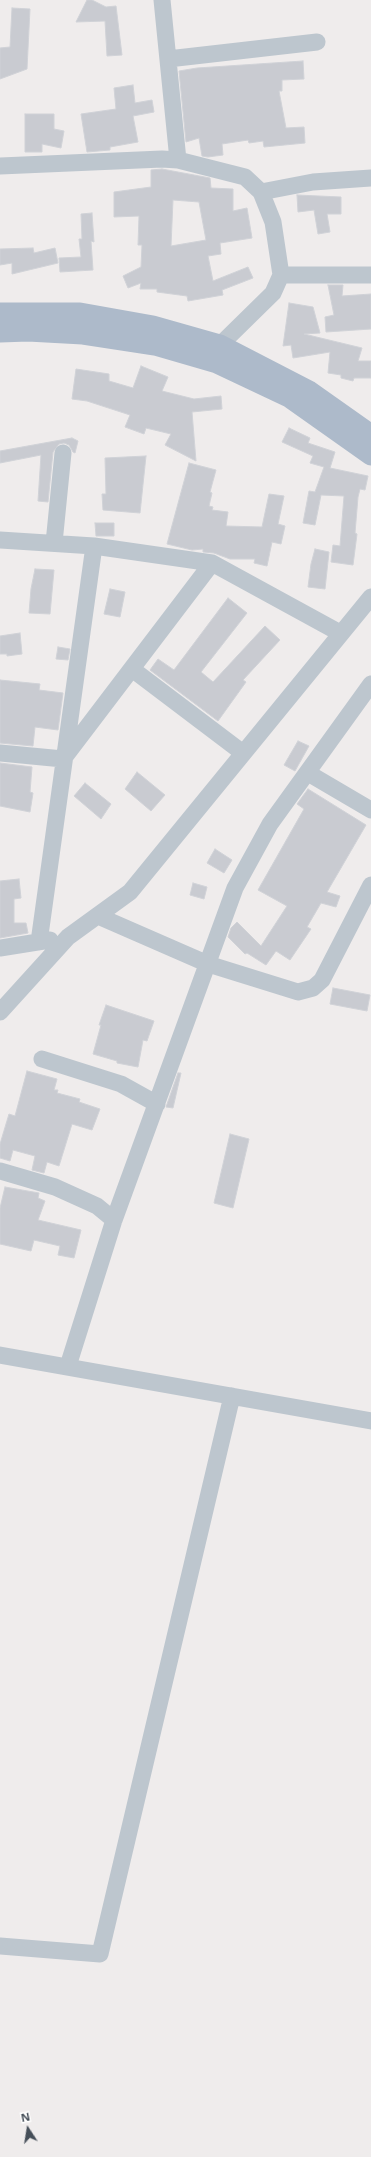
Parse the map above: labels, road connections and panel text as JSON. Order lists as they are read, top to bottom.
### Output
{
  "north": "top"
}
